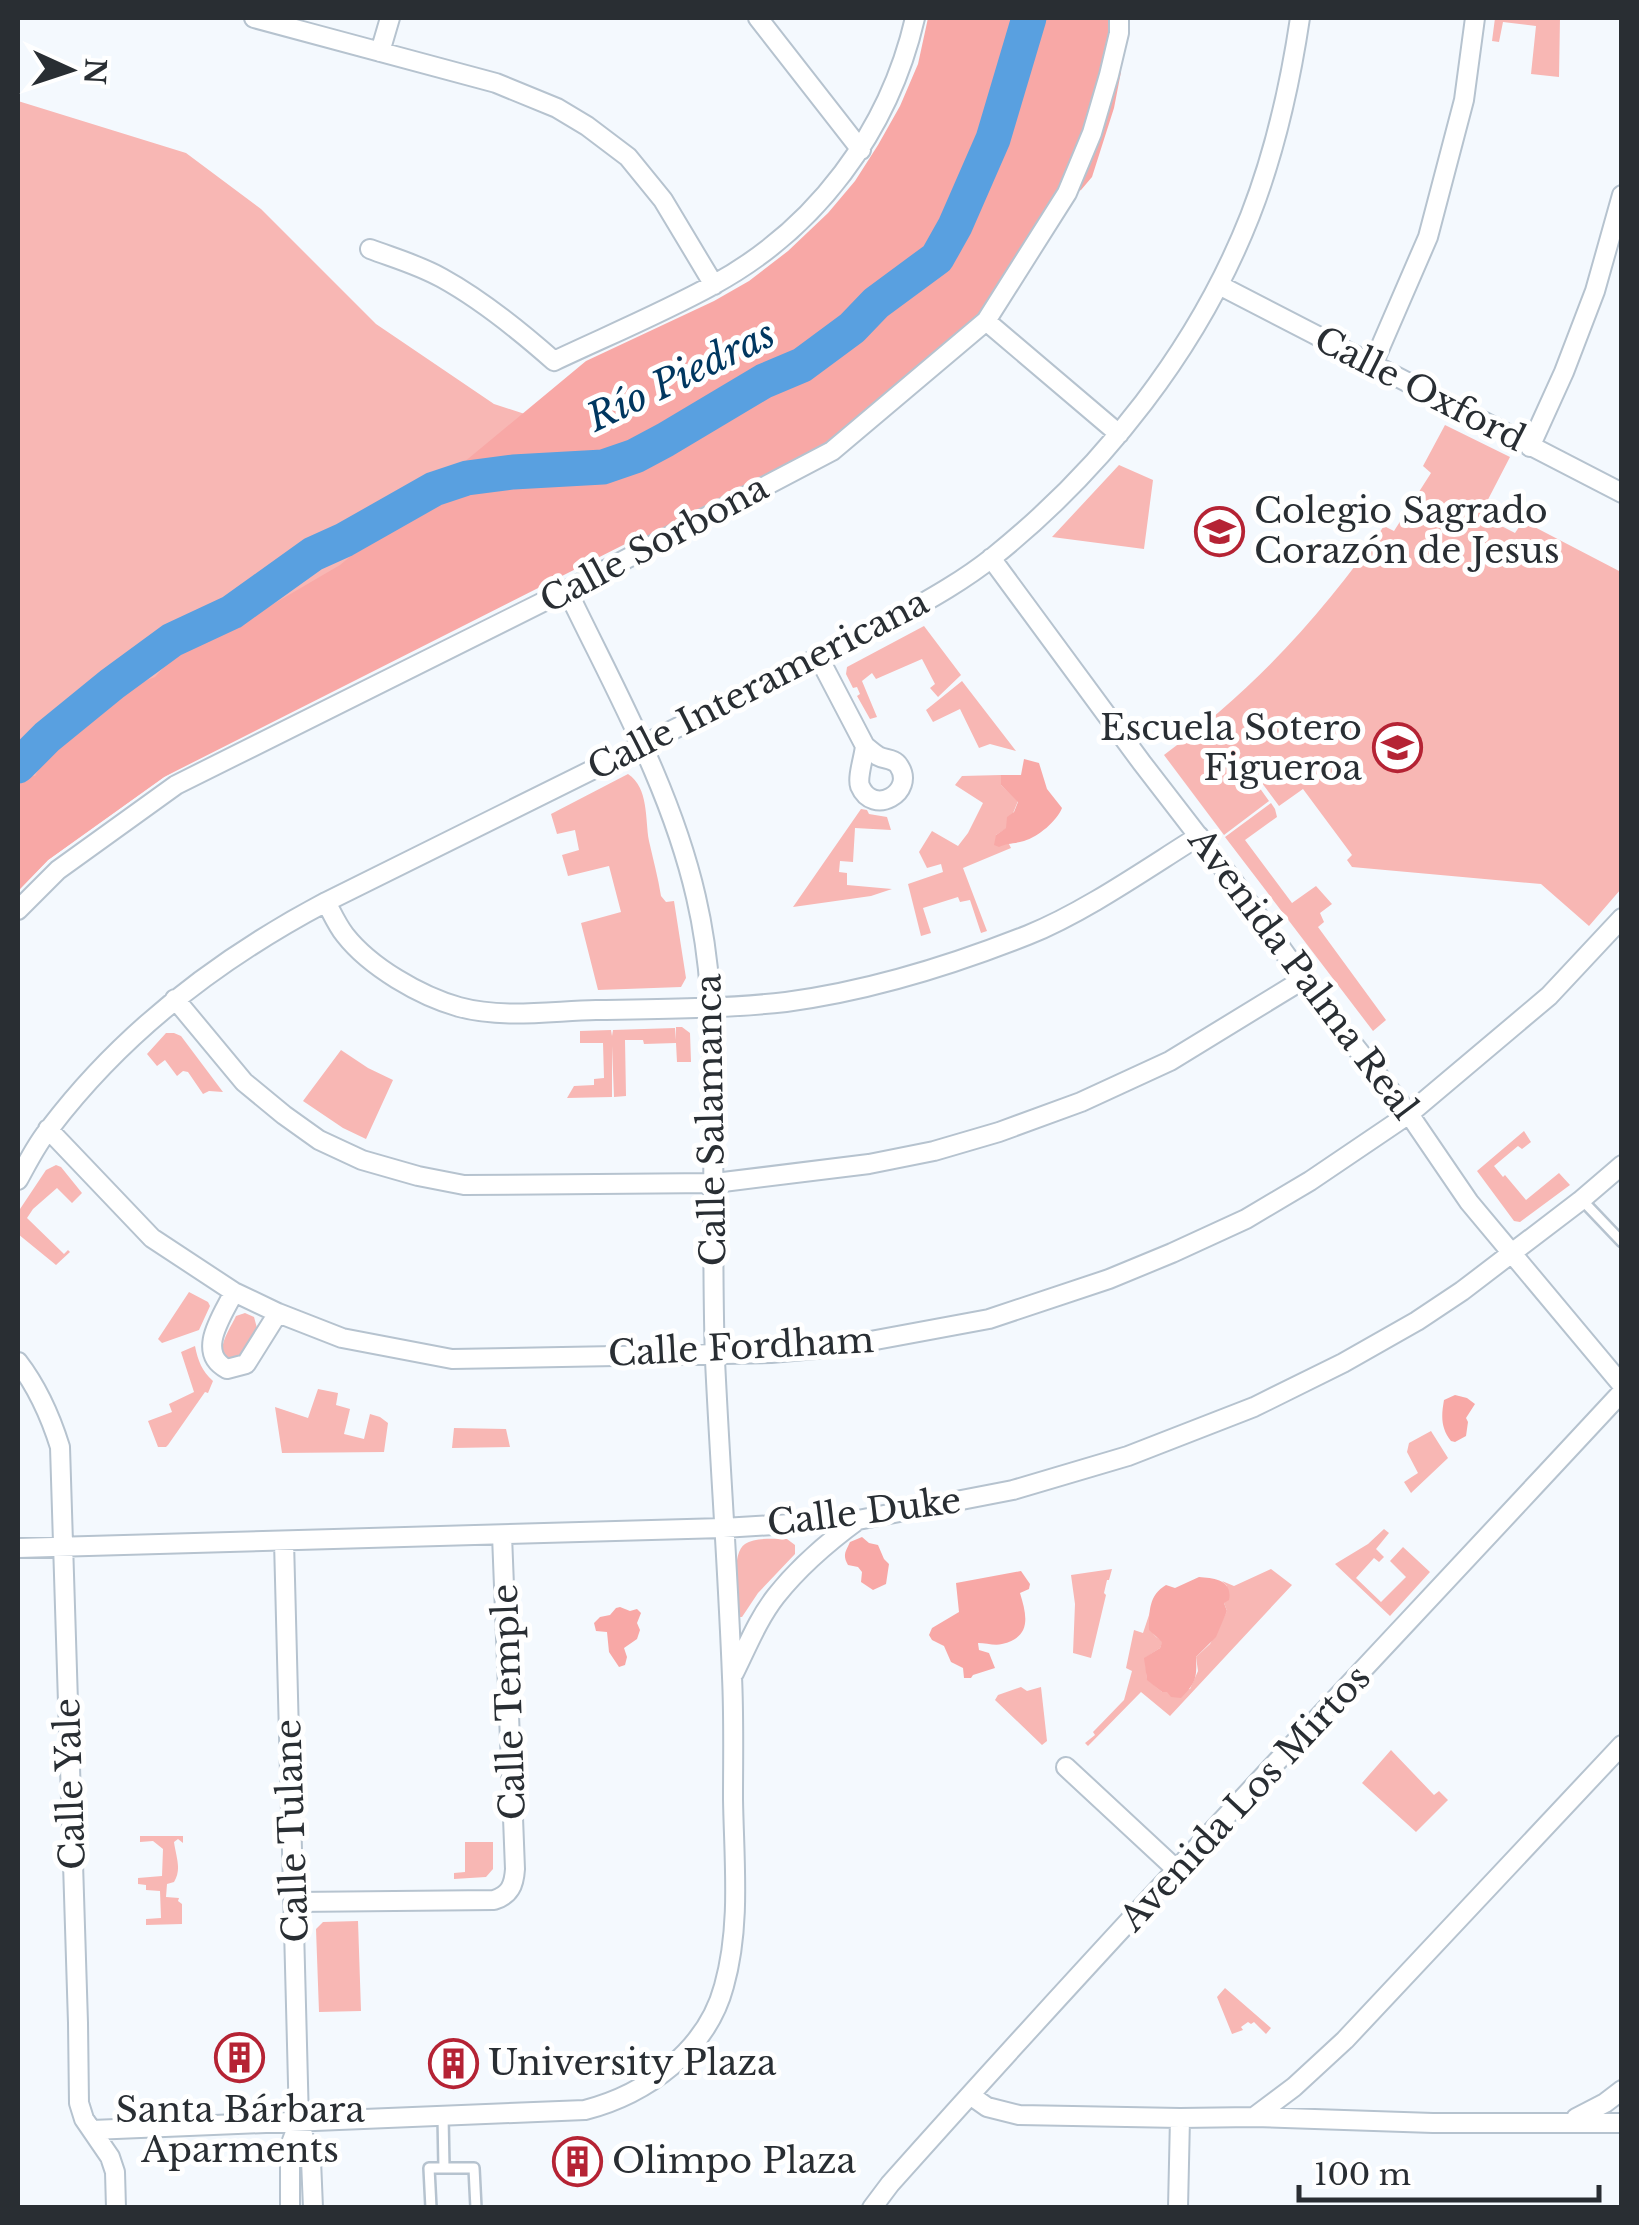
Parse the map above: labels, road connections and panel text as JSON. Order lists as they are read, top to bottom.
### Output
{
  "streets": {
    "street": [
      "Calle Oxford",
      "Calle Sorbona",
      "Calle Interamericana",
      "Avenida Palma Real",
      "Calle Salamanca",
      "Calle Fordham",
      "Calle Duke",
      "Calle Temple",
      "Calle Yale",
      "Avenida Los Mirtos",
      "Calle Tulane"
    ]
  },
  "crossings": [
    ["Calle Oxford", "Calle Interamericana"],
    ["Calle Sorbona", "Calle Salamanca"],
    ["Calle Interamericana", "Avenida Palma Real"],
    ["Calle Interamericana", "Calle Salamanca"],
    ["Calle Interamericana", "Calle Fordham"],
    ["Avenida Palma Real", "Calle Fordham"],
    ["Avenida Palma Real", "Calle Duke"],
    ["Avenida Palma Real", "Avenida Los Mirtos"],
    ["Calle Salamanca", "Calle Fordham"],
    ["Calle Salamanca", "Calle Duke"],
    ["Calle Salamanca", "Calle Yale"],
    ["Calle Salamanca", "Calle Tulane"],
    ["Calle Duke", "Calle Temple"],
    ["Calle Duke", "Calle Yale"],
    ["Calle Duke", "Calle Tulane"],
    ["Calle Temple", "Calle Tulane"]
  ],
  "water": ["Río Piedras"],
  "places": {
    "school or university": ["Colegio Sagrado Corazón de Jesus", "Escuela Sotero Figueroa"],
    "building": ["Santa Bárbara Aparments", "University Plaza", "Olimpo Plaza"]
  },
  "scale_bar": "100 m",
  "north": "right"
}
